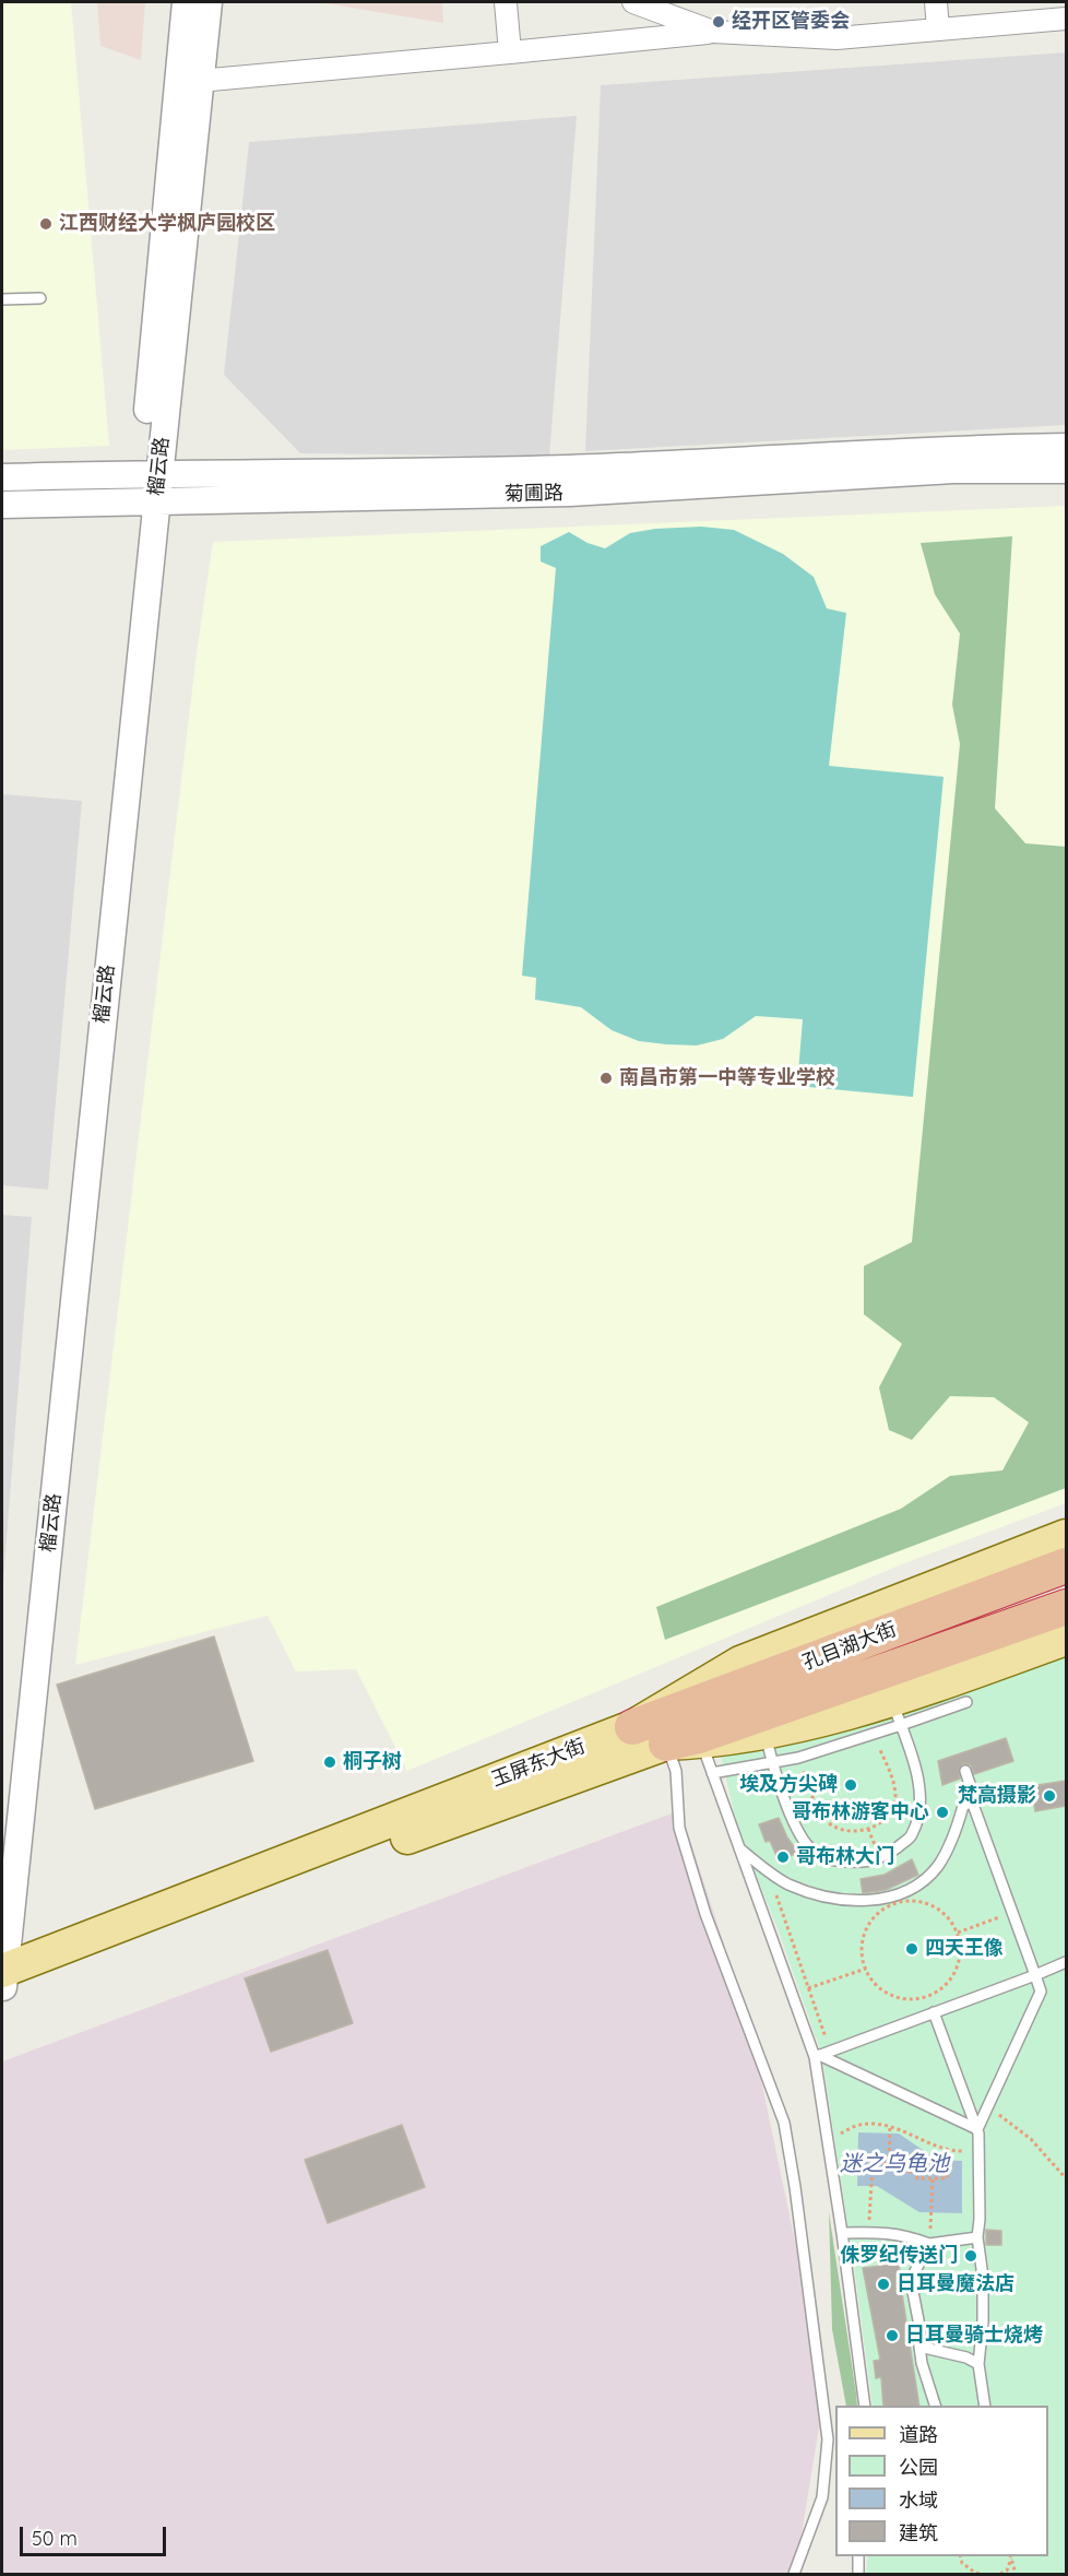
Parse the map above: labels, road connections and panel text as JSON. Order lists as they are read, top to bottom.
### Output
{
  "streets": {
    "highway": ["孔目湖大街"],
    "main road": ["玉屏东大街"],
    "street": ["榴云路", "菊圃路"]
  },
  "crossings": [
    ["榴云路", "菊圃路"],
    ["榴云路", "玉屏东大街"],
    ["孔目湖大街", "玉屏东大街"]
  ],
  "water": ["迷之乌龟池"],
  "places": [
    "经开区管委会",
    "江西财经大学枫庐园校区",
    "南昌市第一中等专业学校",
    "桐子树",
    "埃及方尖碑",
    "梵高摄影",
    "哥布林游客中心",
    "哥布林大门",
    "四天王像",
    "侏罗纪传送门",
    "日耳曼魔法店",
    "日耳曼骑士烧烤"
  ],
  "legend": [
    "道路",
    "公园",
    "水域",
    "建筑"
  ],
  "scale_bar": "50 m"
}
